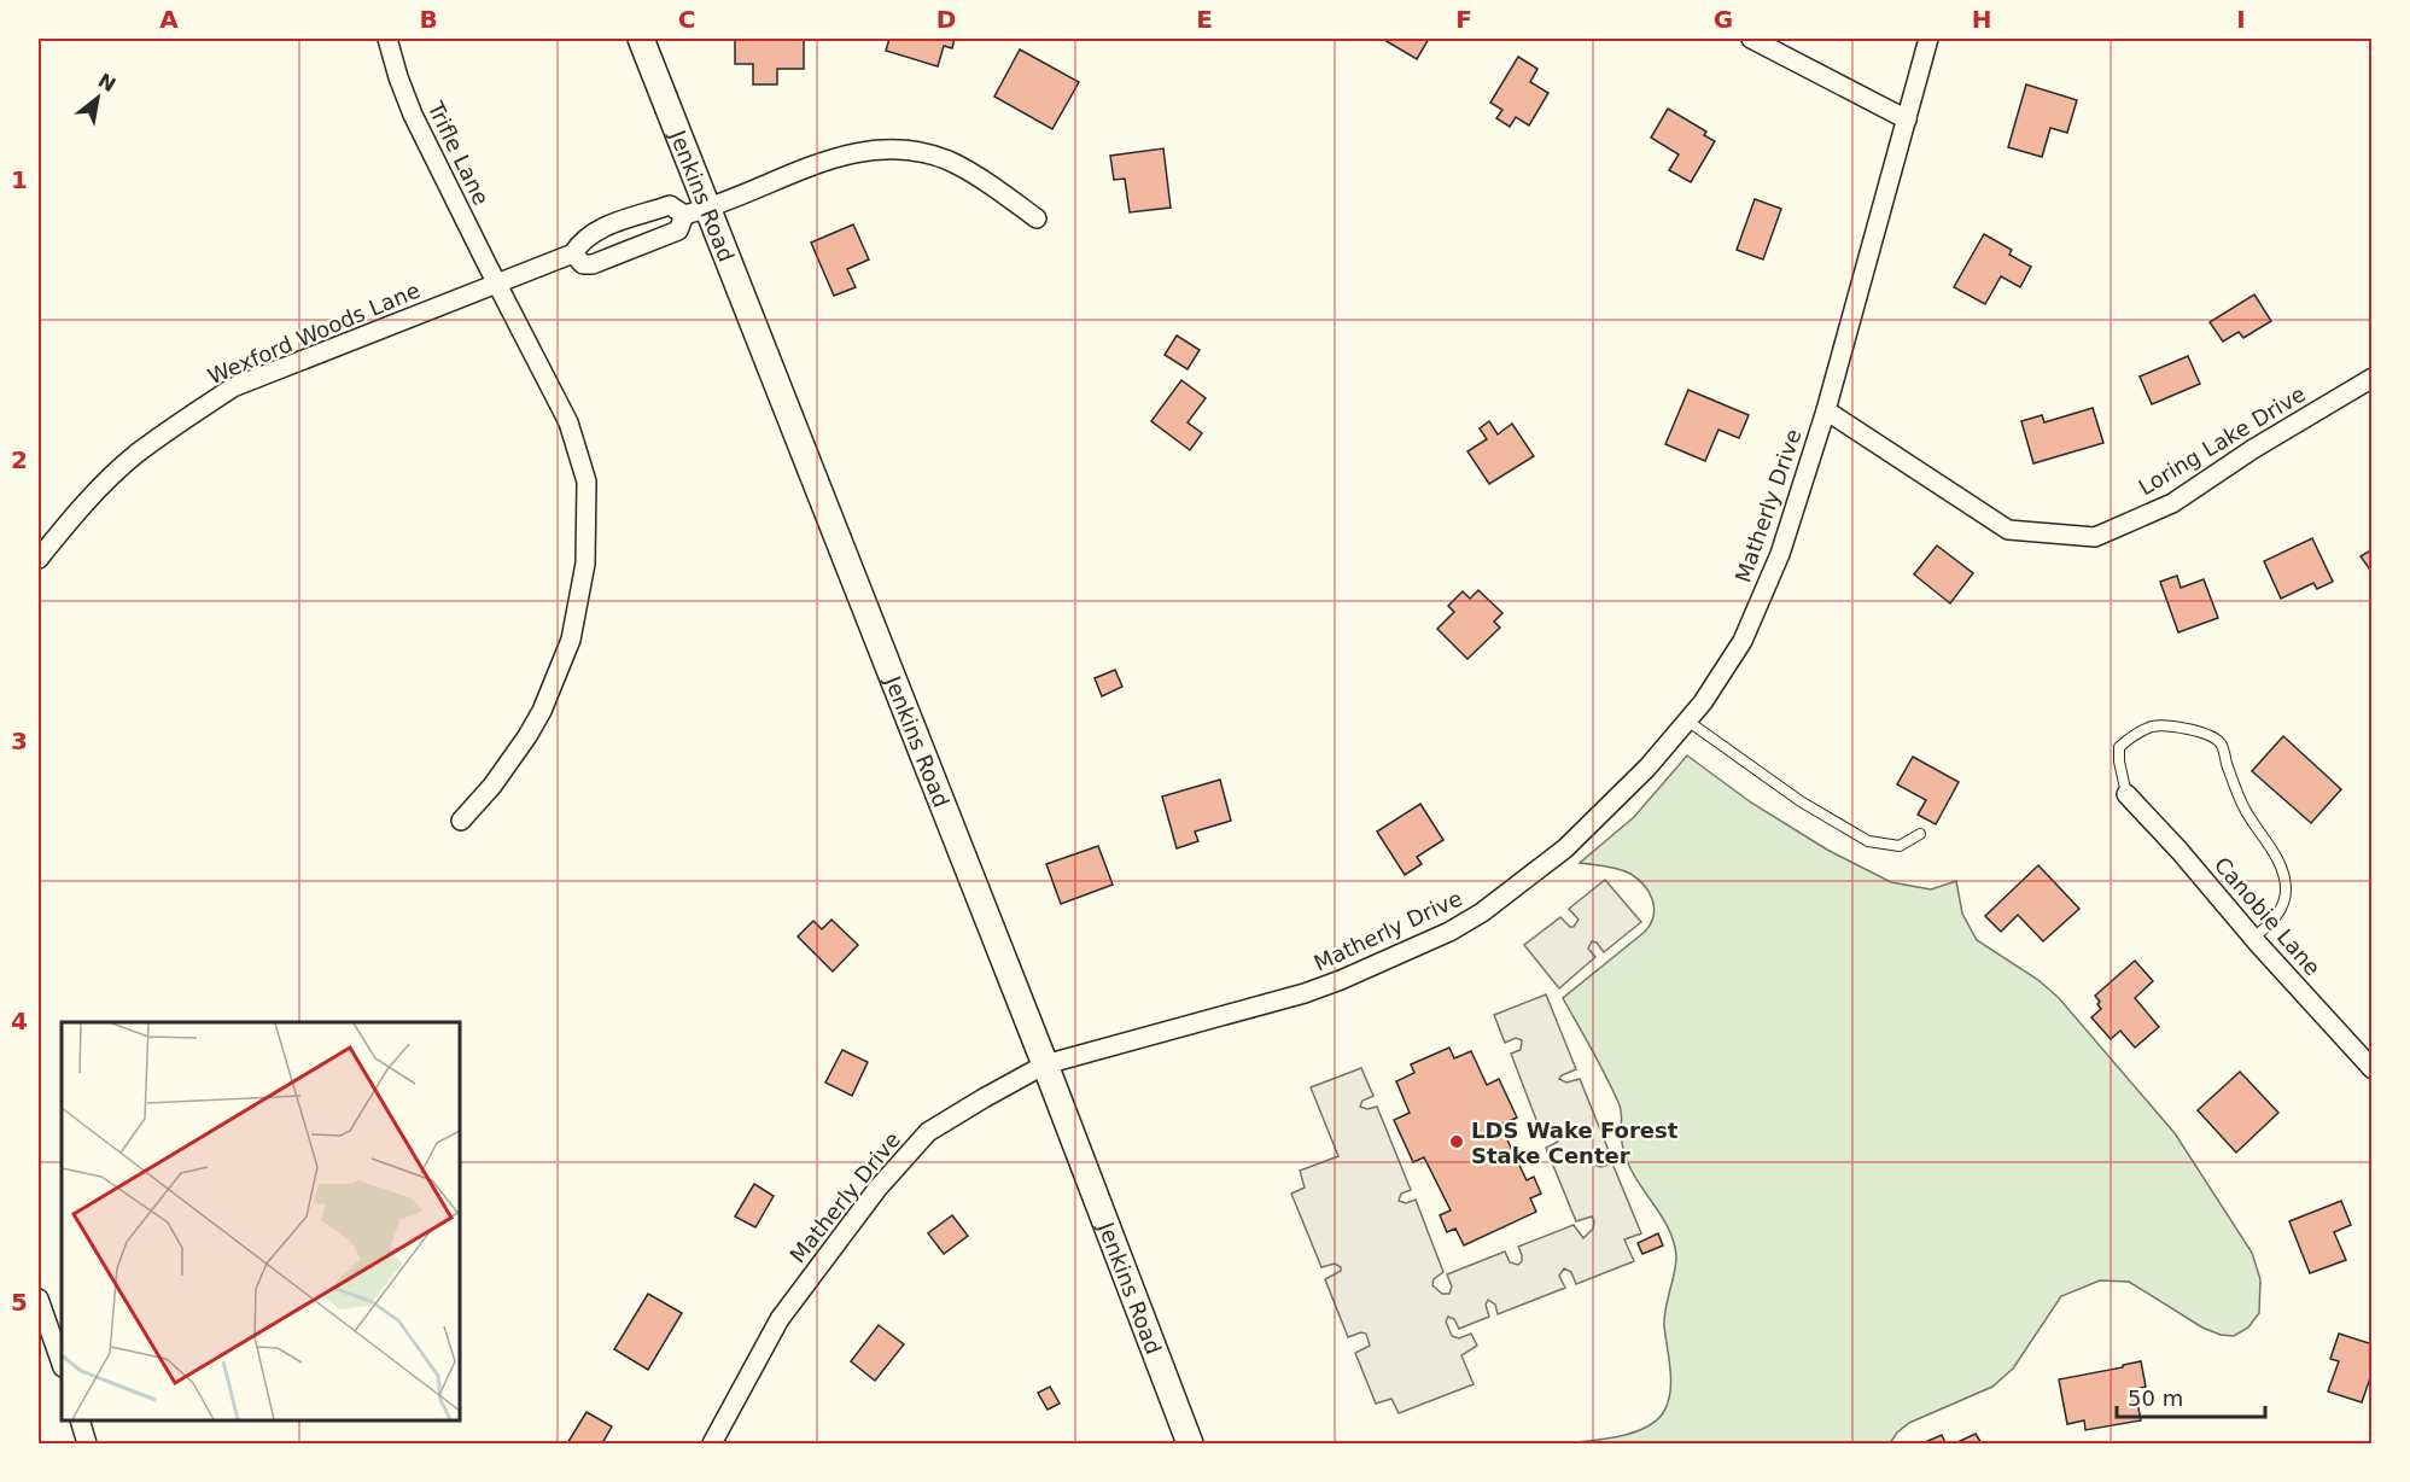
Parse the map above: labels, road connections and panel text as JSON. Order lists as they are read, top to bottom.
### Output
{
  "streets": {
    "street": [
      "Trifle Lane",
      "Jenkins Road",
      "Wexford Woods Lane",
      "Loring Lake Drive",
      "Matherly Drive",
      "Canobie Lane"
    ]
  },
  "crossings": [
    ["Trifle Lane", "Wexford Woods Lane"],
    ["Jenkins Road", "Wexford Woods Lane"],
    ["Jenkins Road", "Matherly Drive"],
    ["Loring Lake Drive", "Matherly Drive"]
  ],
  "places": ["LDS Wake Forest Stake Center"],
  "scale_bar": "50 m",
  "north": "top right",
  "grid": {
    "columns": [
      "A",
      "B",
      "C",
      "D",
      "E",
      "F",
      "G",
      "H",
      "I"
    ],
    "rows": [
      "1",
      "2",
      "3",
      "4",
      "5"
    ]
  }
}
